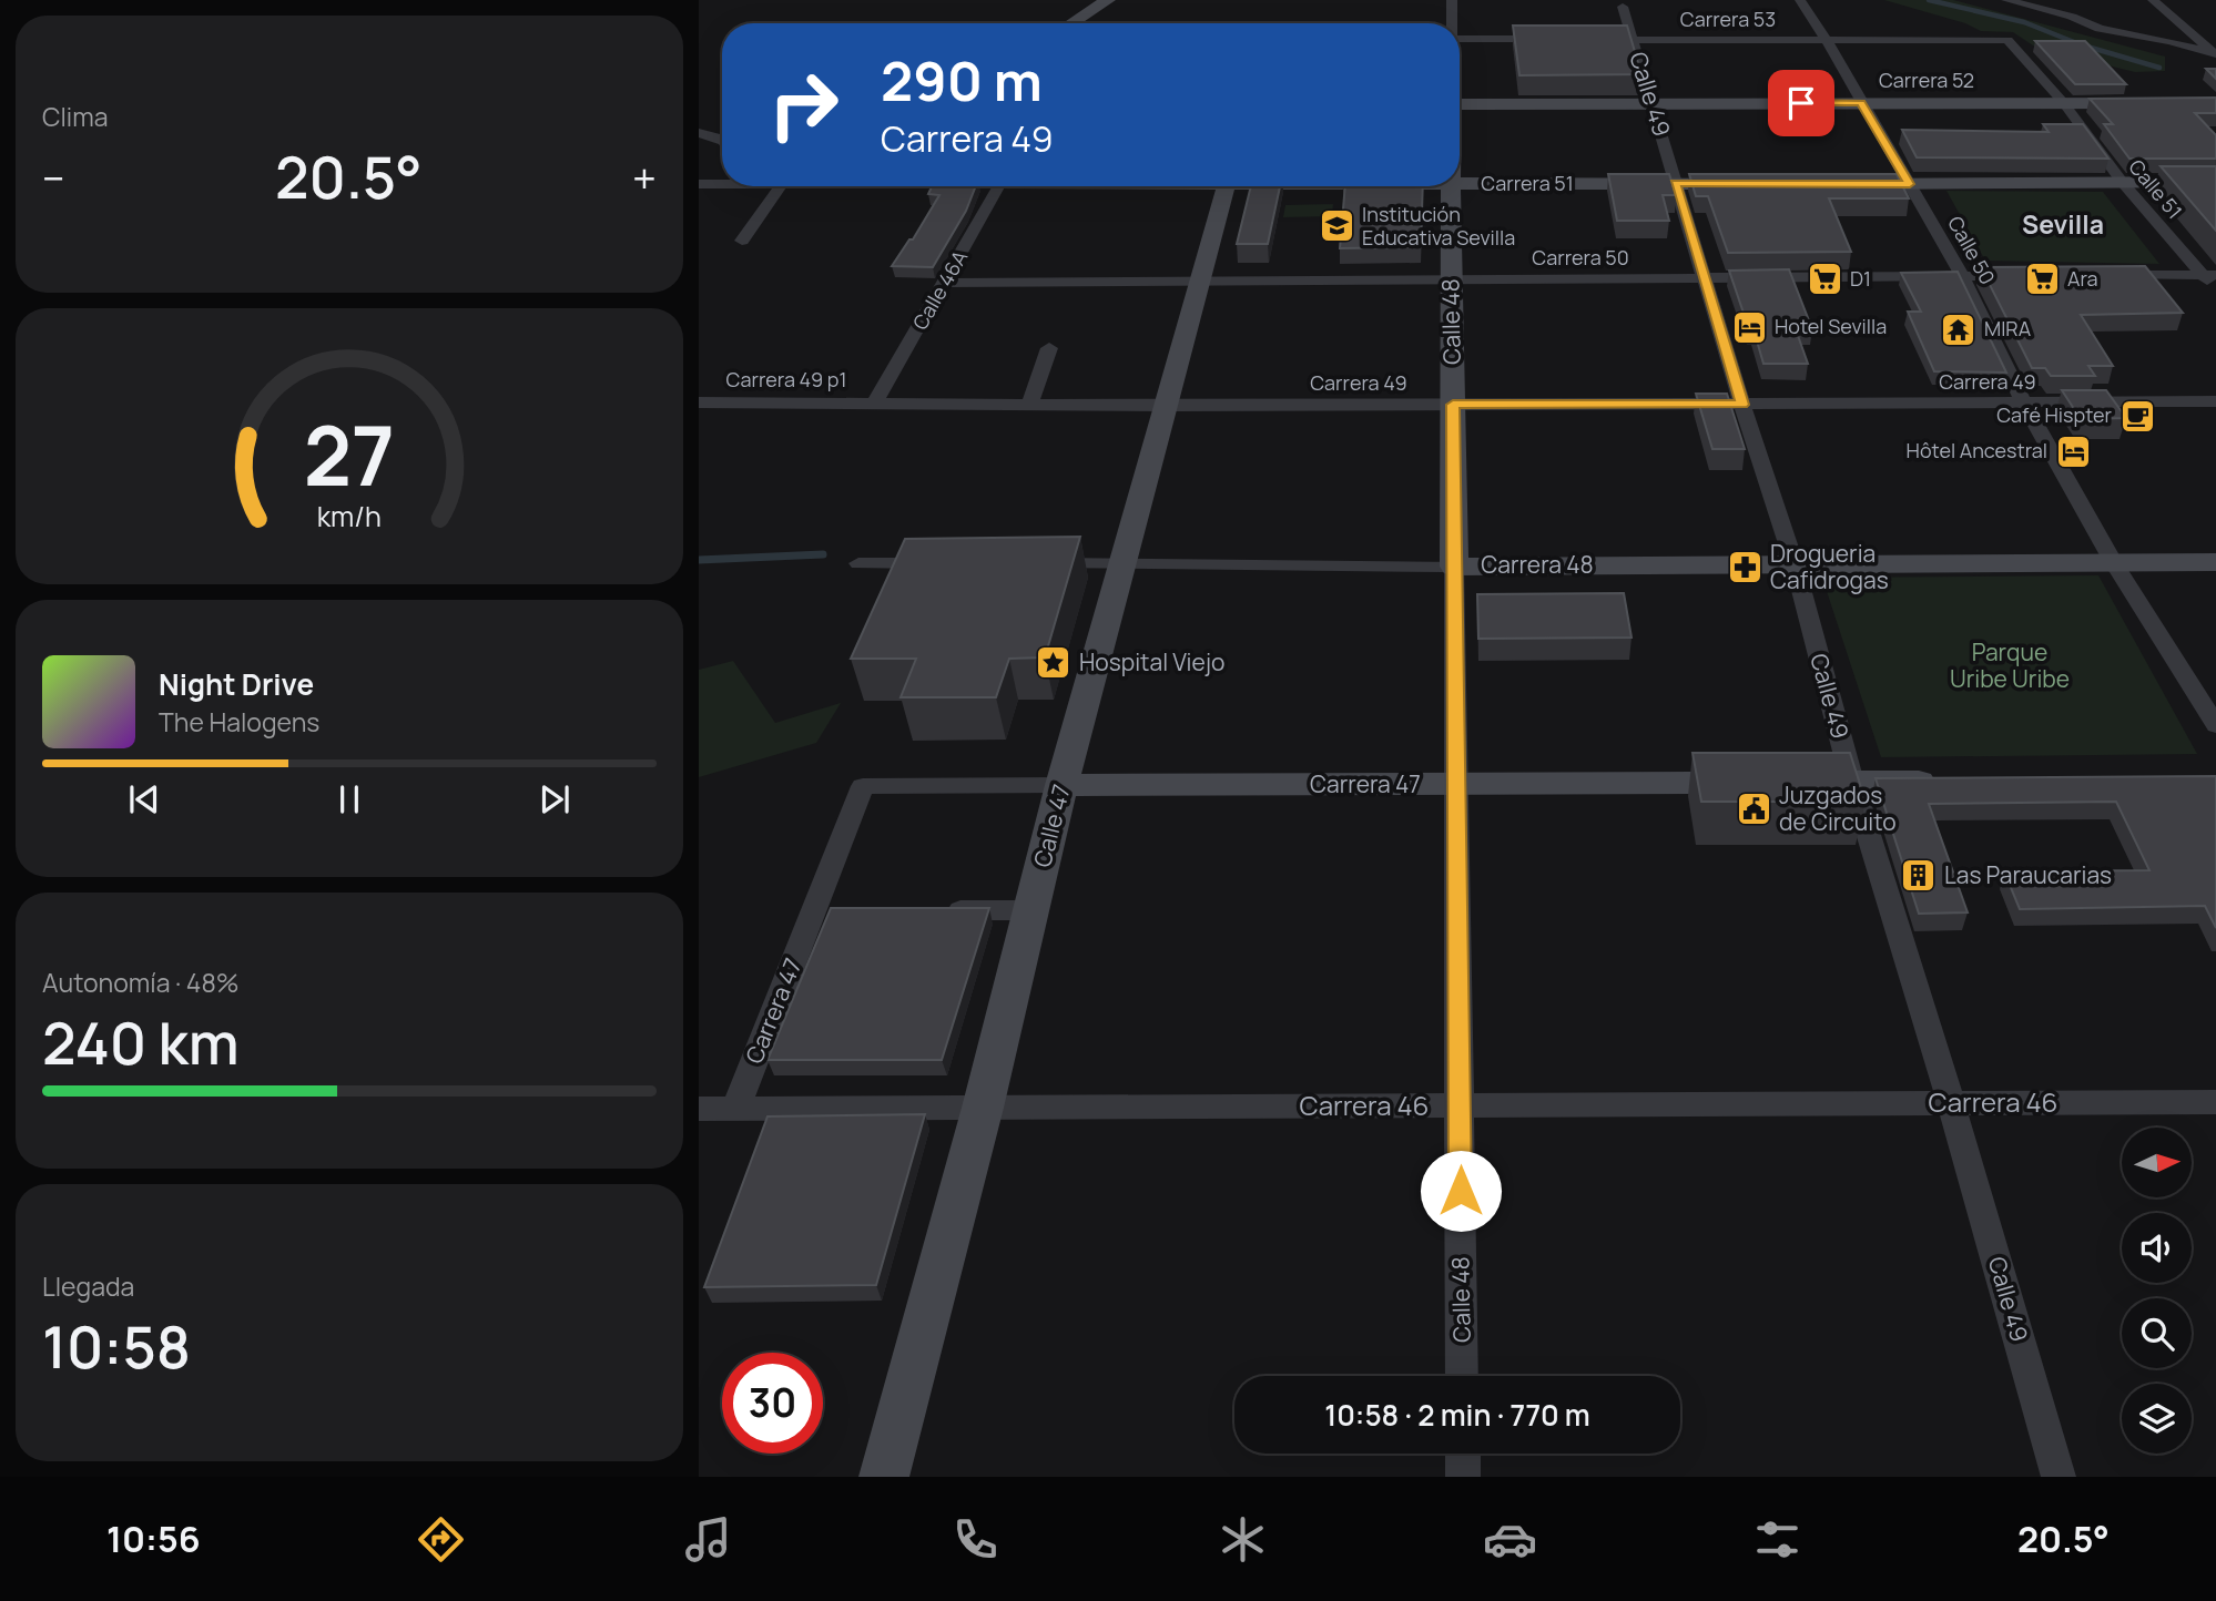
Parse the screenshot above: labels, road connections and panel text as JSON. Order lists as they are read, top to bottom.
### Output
{
  "streets": {
    "main road": [
      "Carrera 52",
      "Carrera 51",
      "Calle 48",
      "Carrera 48",
      "Carrera 47",
      "Calle 47"
    ],
    "street": [
      "Carrera 53",
      "Calle 49",
      "Calle 51",
      "Calle 50",
      "Carrera 50",
      "Calle 46A",
      "Carrera 49 p1",
      "Carrera 49",
      "Carrera 46"
    ]
  },
  "crossings": [
    ["Carrera 53", "Calle 49"],
    ["Carrera 53", "Calle 51"],
    ["Carrera 53", "Calle 50"],
    ["Carrera 52", "Calle 49"],
    ["Carrera 52", "Calle 51"],
    ["Carrera 52", "Calle 50"],
    ["Calle 49", "Carrera 51"],
    ["Calle 49", "Carrera 50"],
    ["Calle 49", "Carrera 49"],
    ["Calle 49", "Carrera 48"],
    ["Calle 49", "Carrera 47"],
    ["Calle 49", "Carrera 46"],
    ["Calle 50", "Carrera 50"],
    ["Calle 50", "Carrera 49"],
    ["Calle 50", "Carrera 48"],
    ["Carrera 50", "Calle 46A"],
    ["Carrera 50", "Calle 48"],
    ["Carrera 50", "Calle 47"],
    ["Calle 46A", "Carrera 49 p1"],
    ["Calle 46A", "Carrera 49"],
    ["Calle 48", "Carrera 49"],
    ["Calle 48", "Carrera 48"],
    ["Calle 48", "Carrera 47"],
    ["Calle 48", "Carrera 46"],
    ["Carrera 49 p1", "Carrera 49"],
    ["Carrera 49", "Calle 47"],
    ["Carrera 48", "Calle 47"],
    ["Carrera 47", "Calle 47"],
    ["Carrera 47", "Carrera 46"],
    ["Calle 47", "Carrera 46"]
  ],
  "districts": ["Sevilla"],
  "parks": ["Parque Uribe Uribe"],
  "places": {
    "school or university": ["Institución Educativa Sevilla"],
    "supermarket": ["D1", "Ara"],
    "hotel": ["Hotel Sevilla", "Hôtel Ancestral"],
    "temple": ["MIRA"],
    "cafe": ["Café Hispter"],
    "pharmacy": ["Drogueria Cafidrogas"],
    "place": ["Hospital Viejo"],
    "public building": ["Juzgados de Circuito"],
    "building": ["Las Paraucarias"]
  },
  "north": "right",
  "page": {
    "tile": [
      "Clima",
      ["Autonomía · 48%", "240 km"],
      ["Llegada", "10:58"]
    ],
    "turn": ["290 m", "Carrera 49"],
    "heat": ["−", "20.5°", "+"],
    "song": ["Night Drive", "The Halogens"],
    "limit": "30",
    "trip": "10:58 · 2 min · 770 m",
    "tabs": ["10:56", "20.5°"],
    "gauge": ["27", "km/h"]
  }
}
